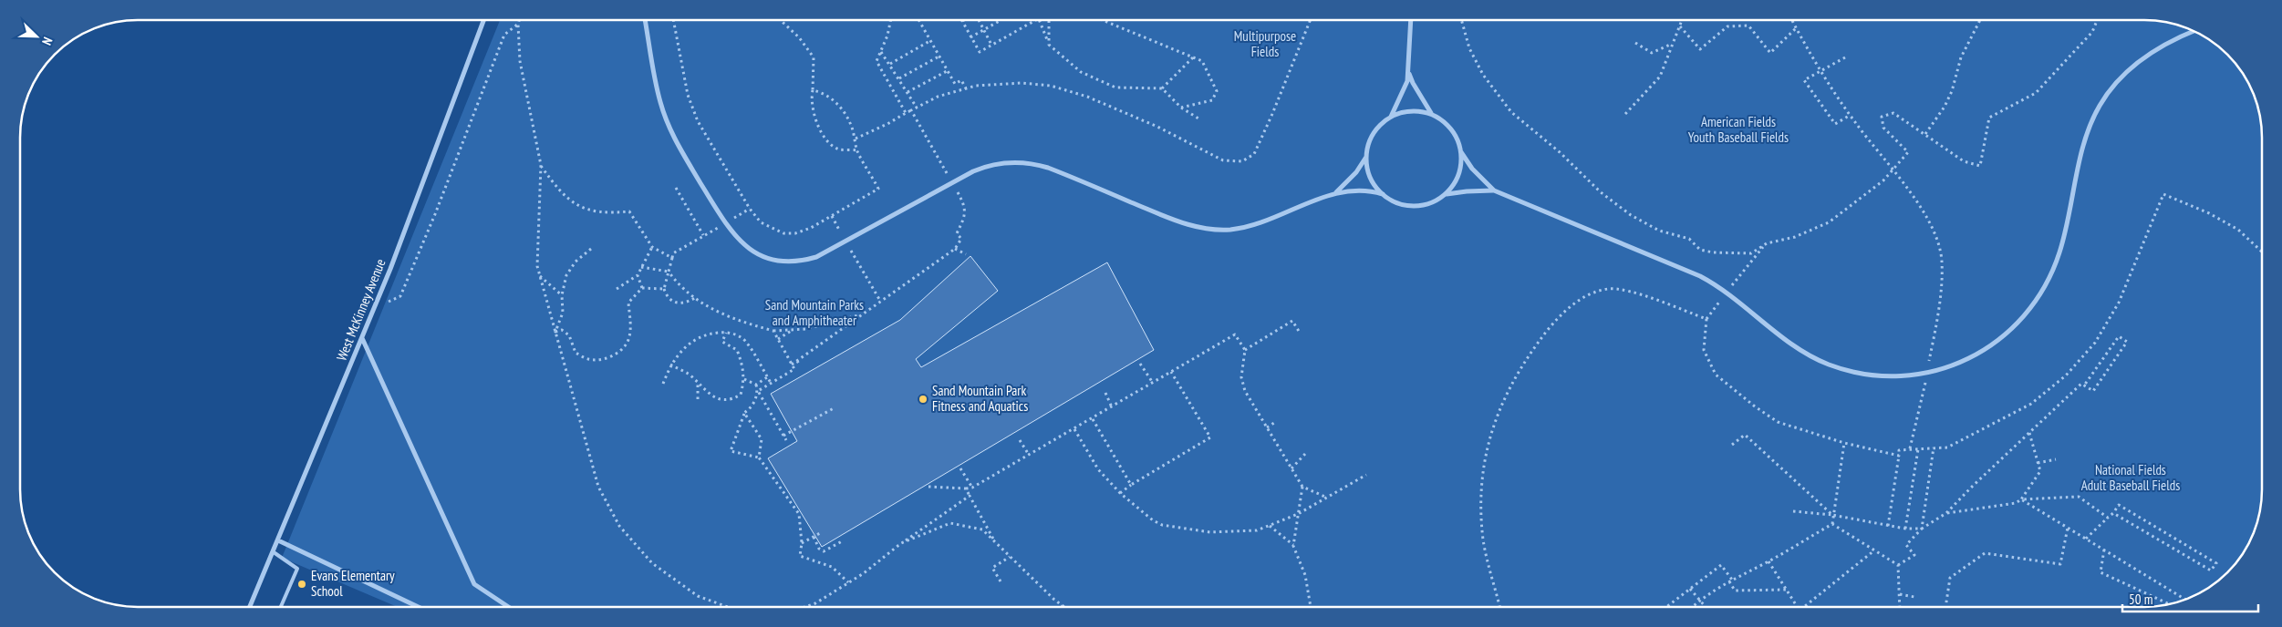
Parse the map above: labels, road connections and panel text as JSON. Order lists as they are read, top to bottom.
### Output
{
  "streets": {
    "street": ["West McKinney Avenue"]
  },
  "parks": [
    "Multipurpose Fields",
    "American Fields Youth Baseball Fields",
    "Sand Mountain Parks and Amphitheater",
    "National Fields Adult Baseball Fields"
  ],
  "places": ["Sand Mountain Park Fitness and Aquatics", "Evans Elementary School"],
  "scale_bar": "50 m",
  "north": "bottom right"
}
